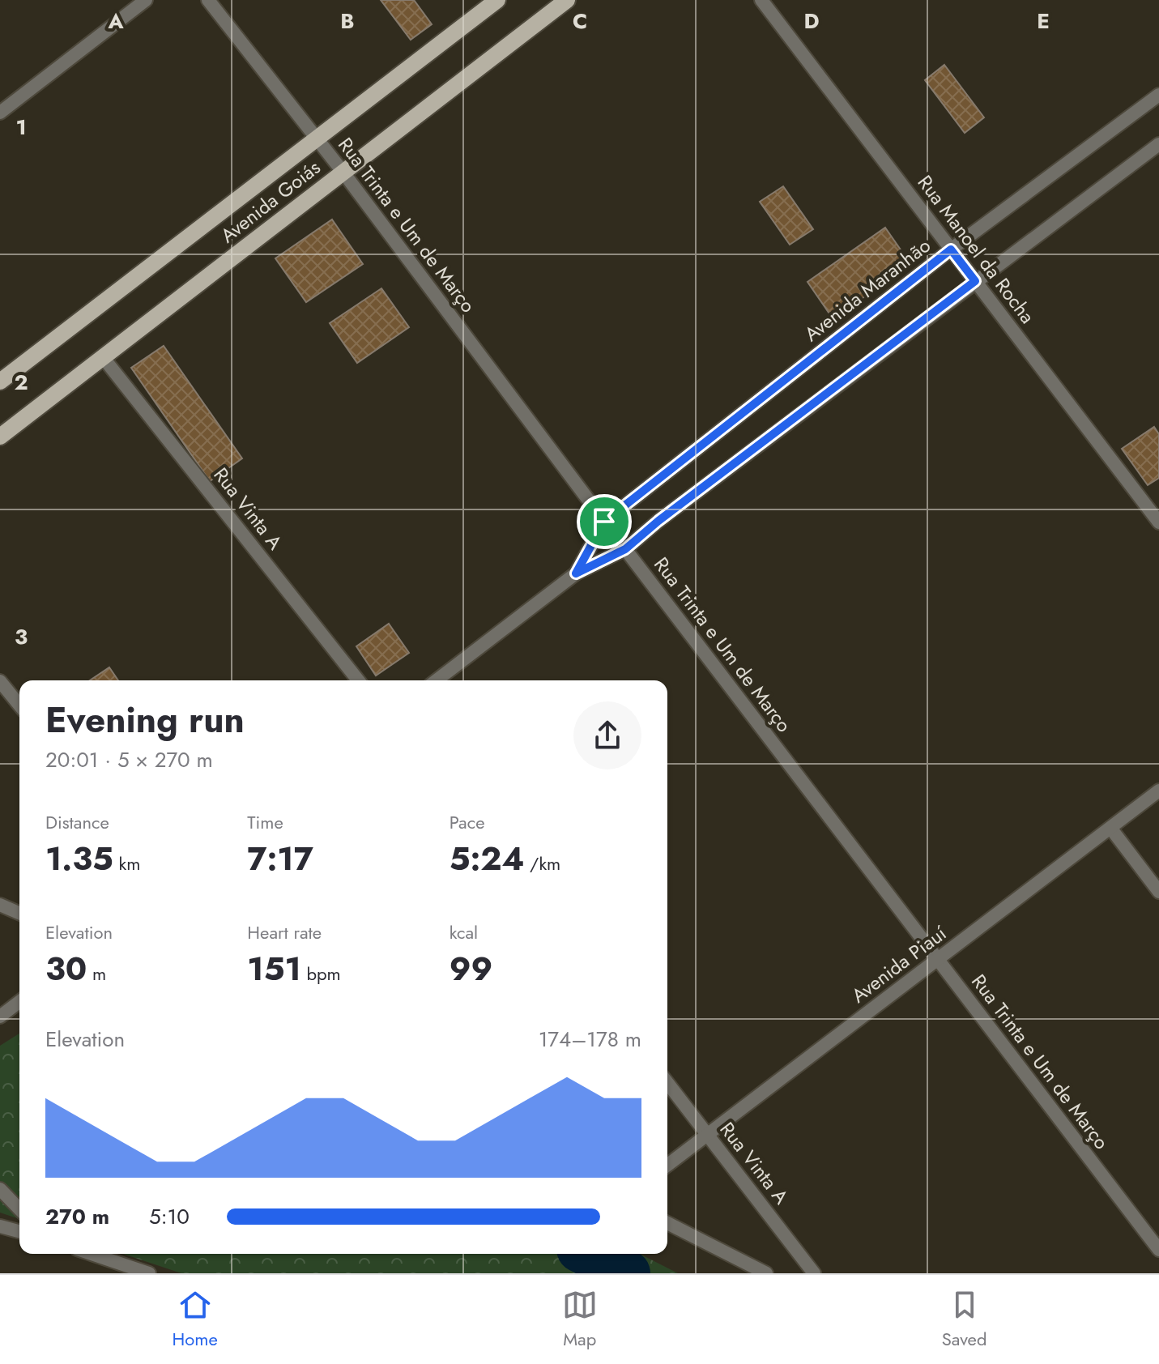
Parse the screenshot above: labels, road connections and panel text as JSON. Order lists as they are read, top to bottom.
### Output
{
  "streets": {
    "main road": ["Avenida Goiás"],
    "street": [
      "Rua Trinta e Um de Março",
      "Rua Manoel da Rocha",
      "Avenida Maranhão",
      "Rua Vinta A",
      "Avenida Piauí"
    ]
  },
  "crossings": [
    ["Avenida Goiás", "Rua Trinta e Um de Março"],
    ["Avenida Goiás", "Rua Vinta A"],
    ["Rua Trinta e Um de Março", "Avenida Maranhão"],
    ["Rua Trinta e Um de Março", "Avenida Piauí"],
    ["Rua Manoel da Rocha", "Avenida Maranhão"],
    ["Rua Vinta A", "Avenida Piauí"]
  ],
  "page": {
    "heading": ["Evening run", "20:01 · 5 × 270 m"],
    "stats": [
      ["Distance", "1.35 km"],
      ["Time", "7:17"],
      ["Pace", "5:24 /km"],
      ["Elevation", "30 m"],
      ["Heart rate", "151 bpm"],
      ["kcal", "99"]
    ],
    "chart": ["Elevation", "174–178 m"],
    "list": [
      {
        "name": "270 m",
        "note": "5:10"
      }
    ],
    "tabs": ["Home", "Map", "Saved"]
  },
  "grid": {
    "columns": [
      "A",
      "B",
      "C",
      "D",
      "E"
    ],
    "rows": ["1", "2", "3"]
  }
}
